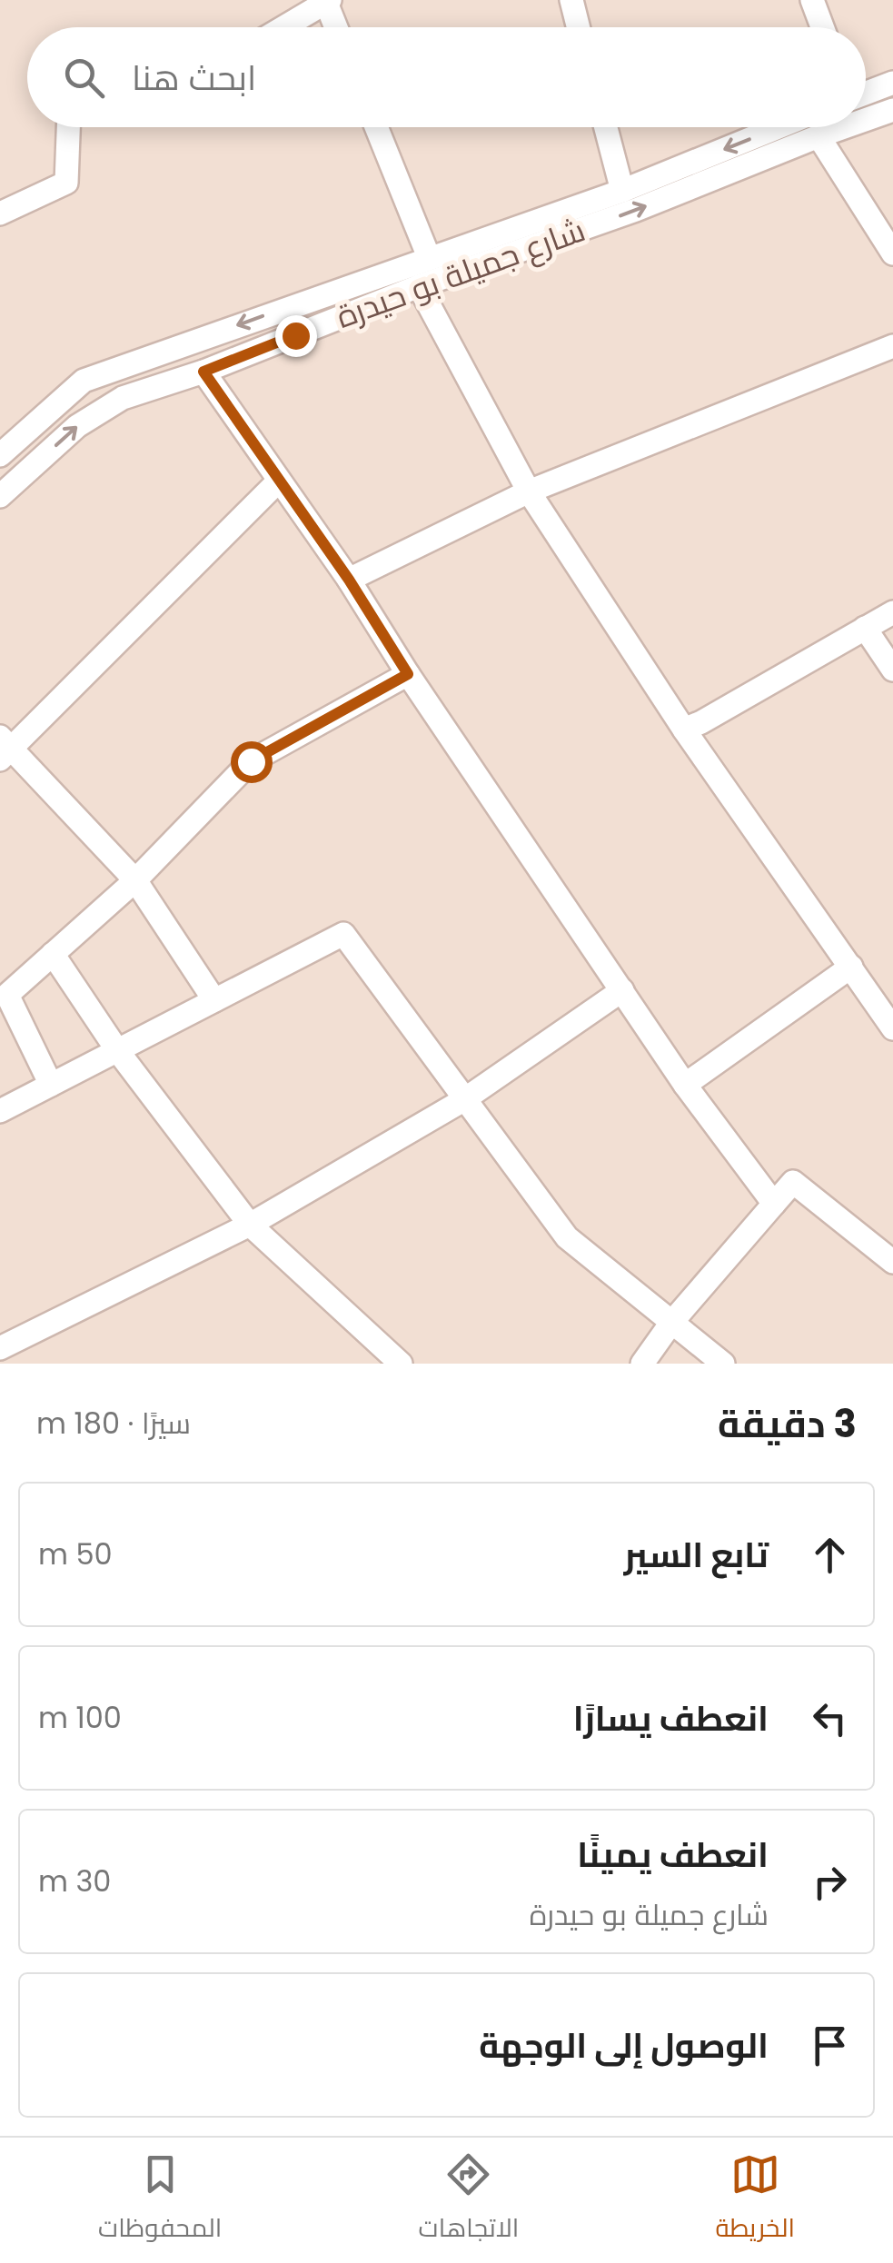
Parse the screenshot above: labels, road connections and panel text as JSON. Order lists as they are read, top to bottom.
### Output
{
  "streets": {
    "street": ["شارع جميلة بو حيدرة"]
  },
  "page": {
    "search": "ابحث هنا",
    "heading": ["3 دقيقة", "سيرًا · 180 m"],
    "list": [
      ["تابع السير", "50 m"],
      ["انعطف يسارًا", "100 m"],
      ["انعطف يمينًا", "شارع جميلة بو حيدرة", "30 m"],
      "الوصول إلى الوجهة"
    ],
    "nav": ["الخريطة", "الاتجاهات", "المحفوظات"]
  }
}
